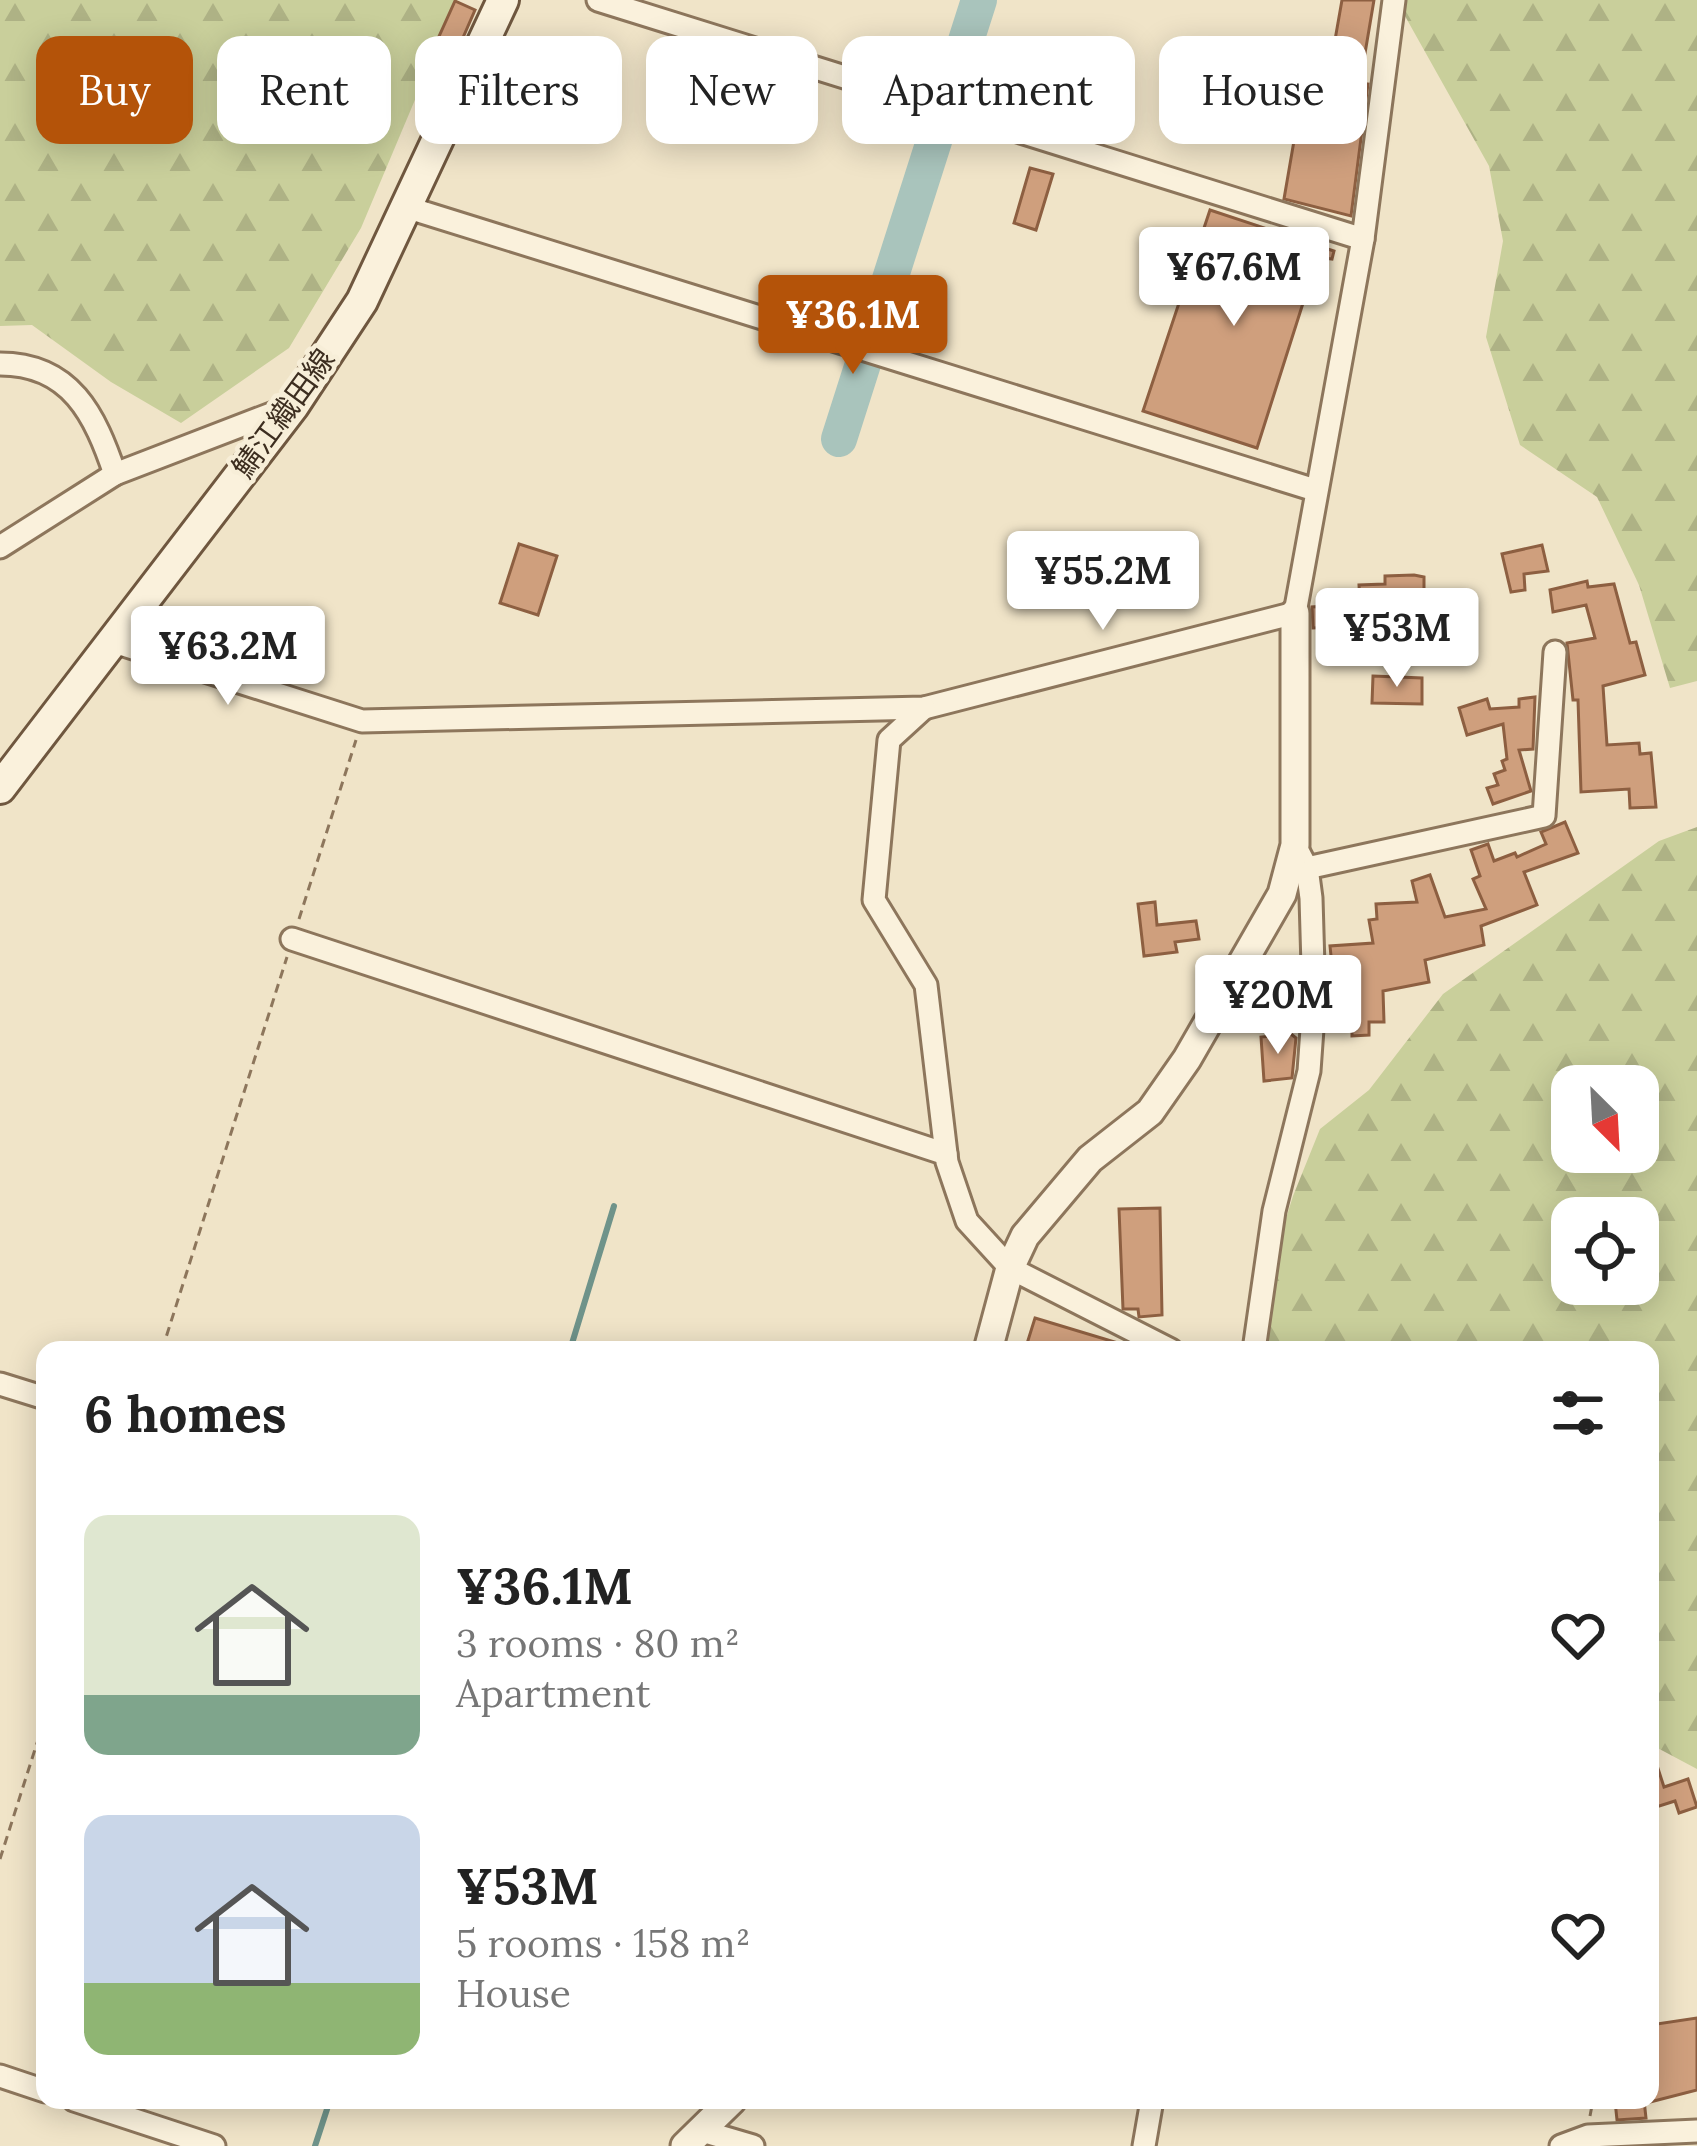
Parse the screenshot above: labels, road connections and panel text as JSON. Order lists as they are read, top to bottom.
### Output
{
  "streets": {
    "main road": ["鯖江織田線"]
  },
  "north": "bottom right",
  "page": {
    "chip": [
      "Buy",
      "Rent",
      "Filters",
      "New",
      "Apartment",
      "House"
    ],
    "price": [
      "¥67.6M",
      "¥36.1M",
      "¥55.2M",
      "¥53M",
      "¥63.2M",
      "¥20M"
    ],
    "heading": "6 homes",
    "list": [
      {
        "name": "¥36.1M",
        "note": "3 rooms · 80 m² · Apartment"
      },
      {
        "name": "¥53M",
        "note": "5 rooms · 158 m² · House"
      }
    ]
  }
}
